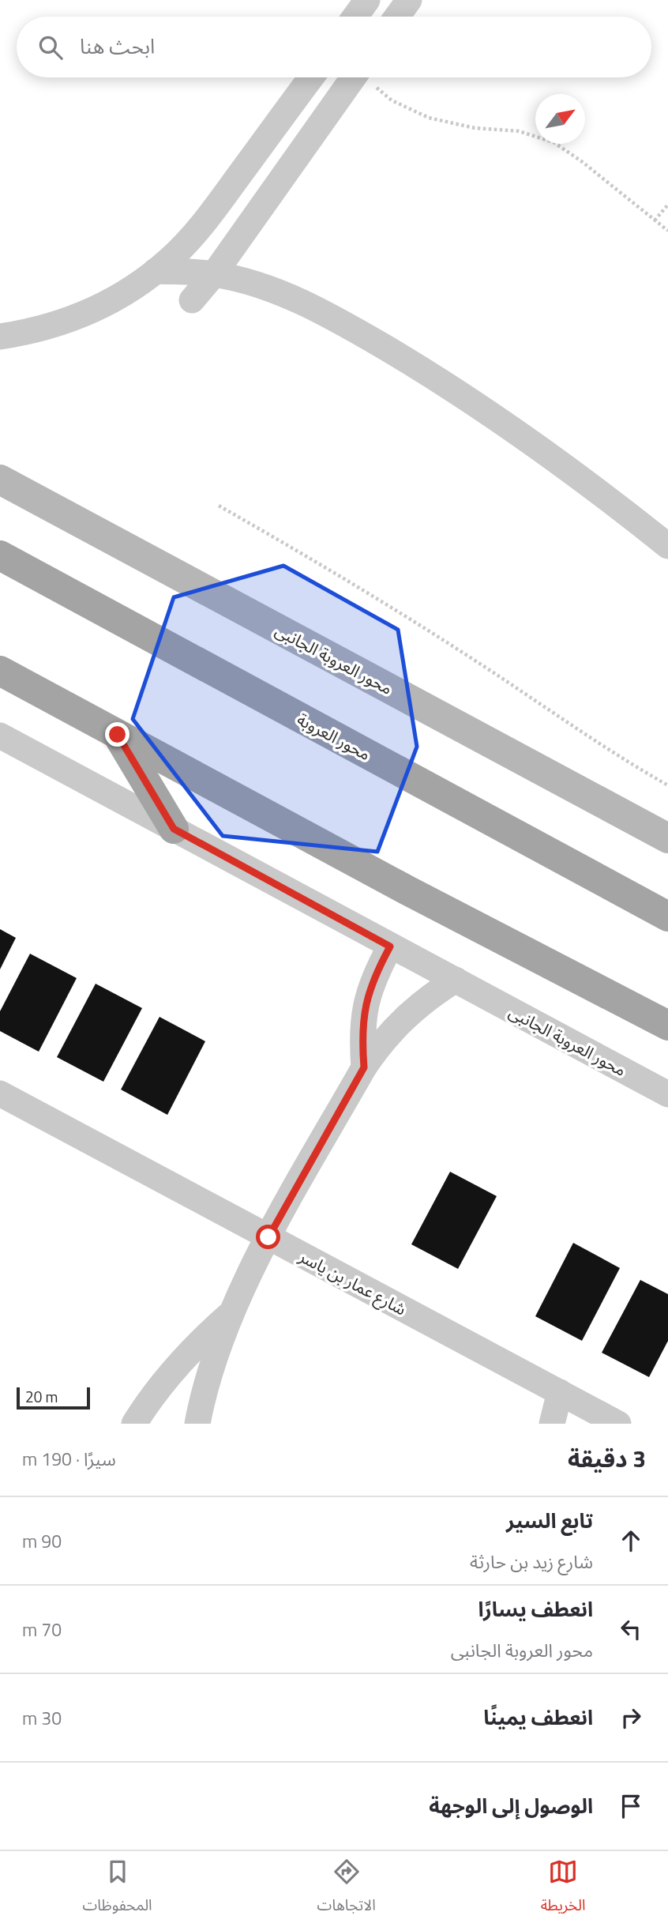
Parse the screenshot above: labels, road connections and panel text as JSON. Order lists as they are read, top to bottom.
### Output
{
  "streets": {
    "main road": ["محور العروبة"],
    "street": ["محور العروبة الجانبى", "شارع عمار بن ياسر"]
  },
  "scale_bar": "20 m",
  "north": "top right",
  "page": {
    "search": "ابحث هنا",
    "scale": "20 m",
    "heading": ["3 دقيقة", "سيرًا · 190 m"],
    "list": [
      ["تابع السير", "شارع زيد بن حارثة", "90 m"],
      ["انعطف يسارًا", "محور العروبة الجانبى", "70 m"],
      ["انعطف يمينًا", "30 m"],
      "الوصول إلى الوجهة"
    ],
    "nav": ["الخريطة", "الاتجاهات", "المحفوظات"]
  }
}
